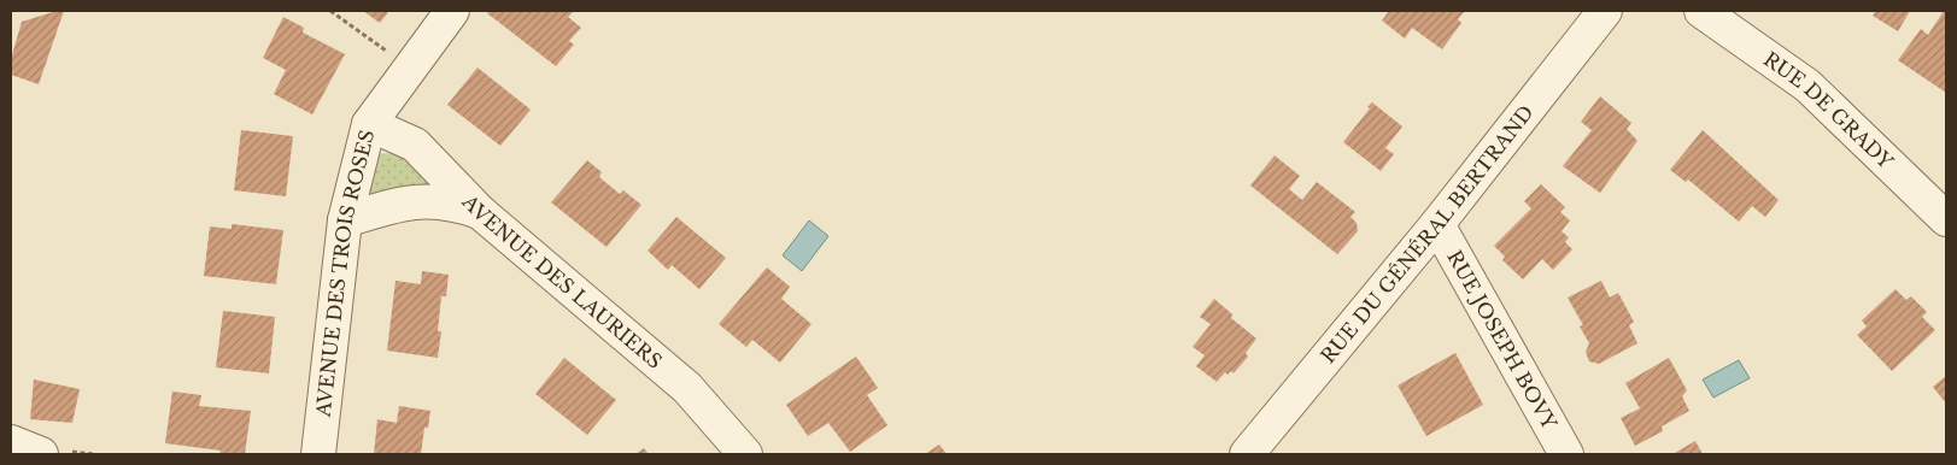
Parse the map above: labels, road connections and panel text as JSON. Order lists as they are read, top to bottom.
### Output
{
  "streets": {
    "street": [
      "RUE DE GRADY",
      "RUE DU GÉNÉRAL BERTRAND",
      "AVENUE DES TROIS ROSES",
      "AVENUE DES LAURIERS",
      "RUE JOSEPH BOVY"
    ]
  },
  "crossings": [
    ["RUE DU GÉNÉRAL BERTRAND", "RUE JOSEPH BOVY"],
    ["AVENUE DES TROIS ROSES", "AVENUE DES LAURIERS"]
  ]
}
